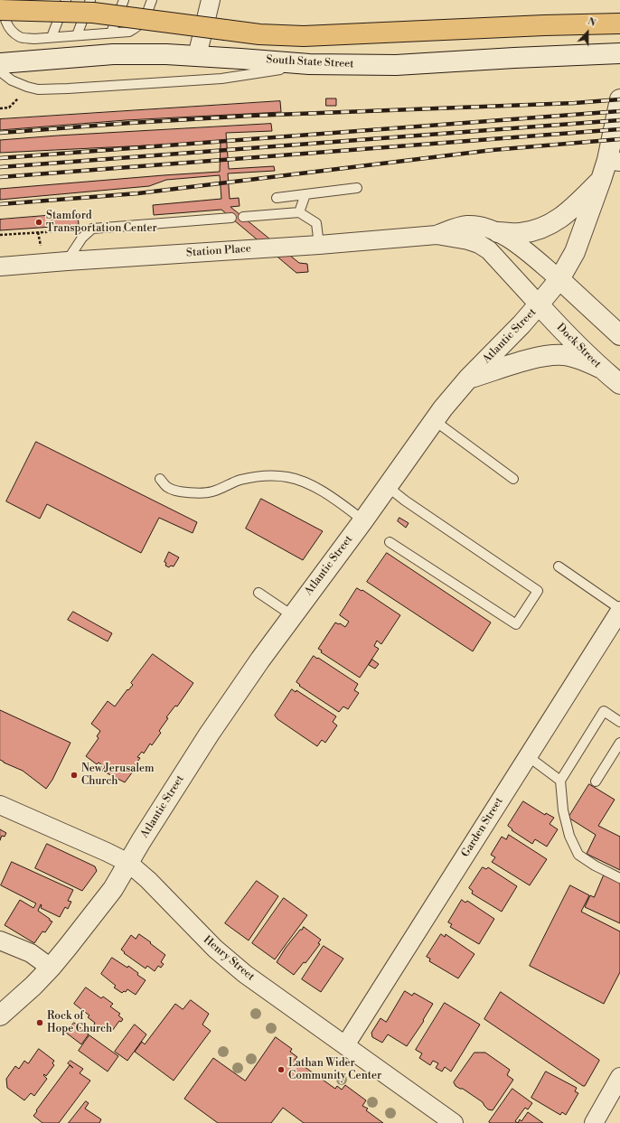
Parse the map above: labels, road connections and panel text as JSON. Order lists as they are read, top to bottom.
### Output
{
  "streets": {
    "street": [
      "South State Street",
      "Station Place",
      "Atlantic Street",
      "Dock Street",
      "Garden Street",
      "Henry Street"
    ]
  },
  "crossings": [
    ["Station Place", "Atlantic Street"],
    ["Station Place", "Dock Street"],
    ["Atlantic Street", "Dock Street"],
    ["Atlantic Street", "Henry Street"],
    ["Garden Street", "Henry Street"]
  ],
  "places": [
    "Stamford Transportation Center",
    "New Jerusalem Church",
    "Rock of Hope Church",
    "Lathan Wider Community Center"
  ],
  "north": "top"
}
